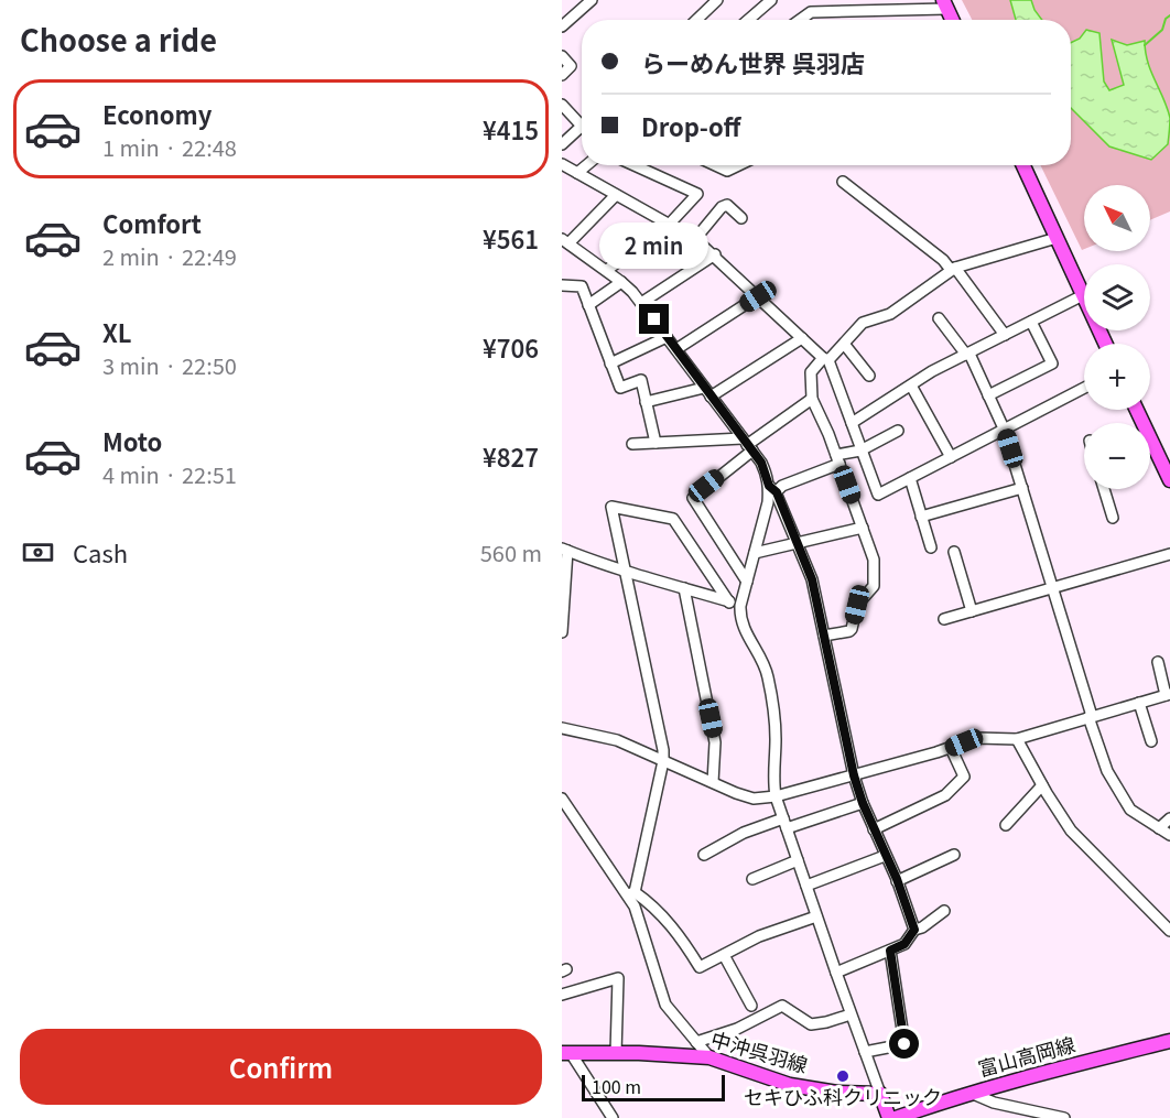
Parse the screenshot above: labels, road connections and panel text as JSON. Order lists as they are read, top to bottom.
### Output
{
  "streets": {
    "main road": ["中沖呉羽線", "富山高岡線"]
  },
  "places": ["セキひふ科クリニック"],
  "scale_bar": "100 m",
  "north": "top left",
  "page": {
    "heading": "Choose a ride",
    "banner": ["らーめん世界 呉羽店", "Drop-off"],
    "list": [
      {
        "name": "Economy",
        "note": "1 min · 22:48",
        "value": "¥415"
      },
      {
        "name": "Comfort",
        "note": "2 min · 22:49",
        "value": "¥561"
      },
      {
        "name": "XL",
        "note": "3 min · 22:50",
        "value": "¥706"
      },
      {
        "name": "Moto",
        "note": "4 min · 22:51",
        "value": "¥827"
      }
    ],
    "map_buttons": ["+", "−"],
    "bubble": "2 min",
    "pay": ["Cash", "560 m"],
    "buttons": "Confirm",
    "scale": "100 m"
  }
}
